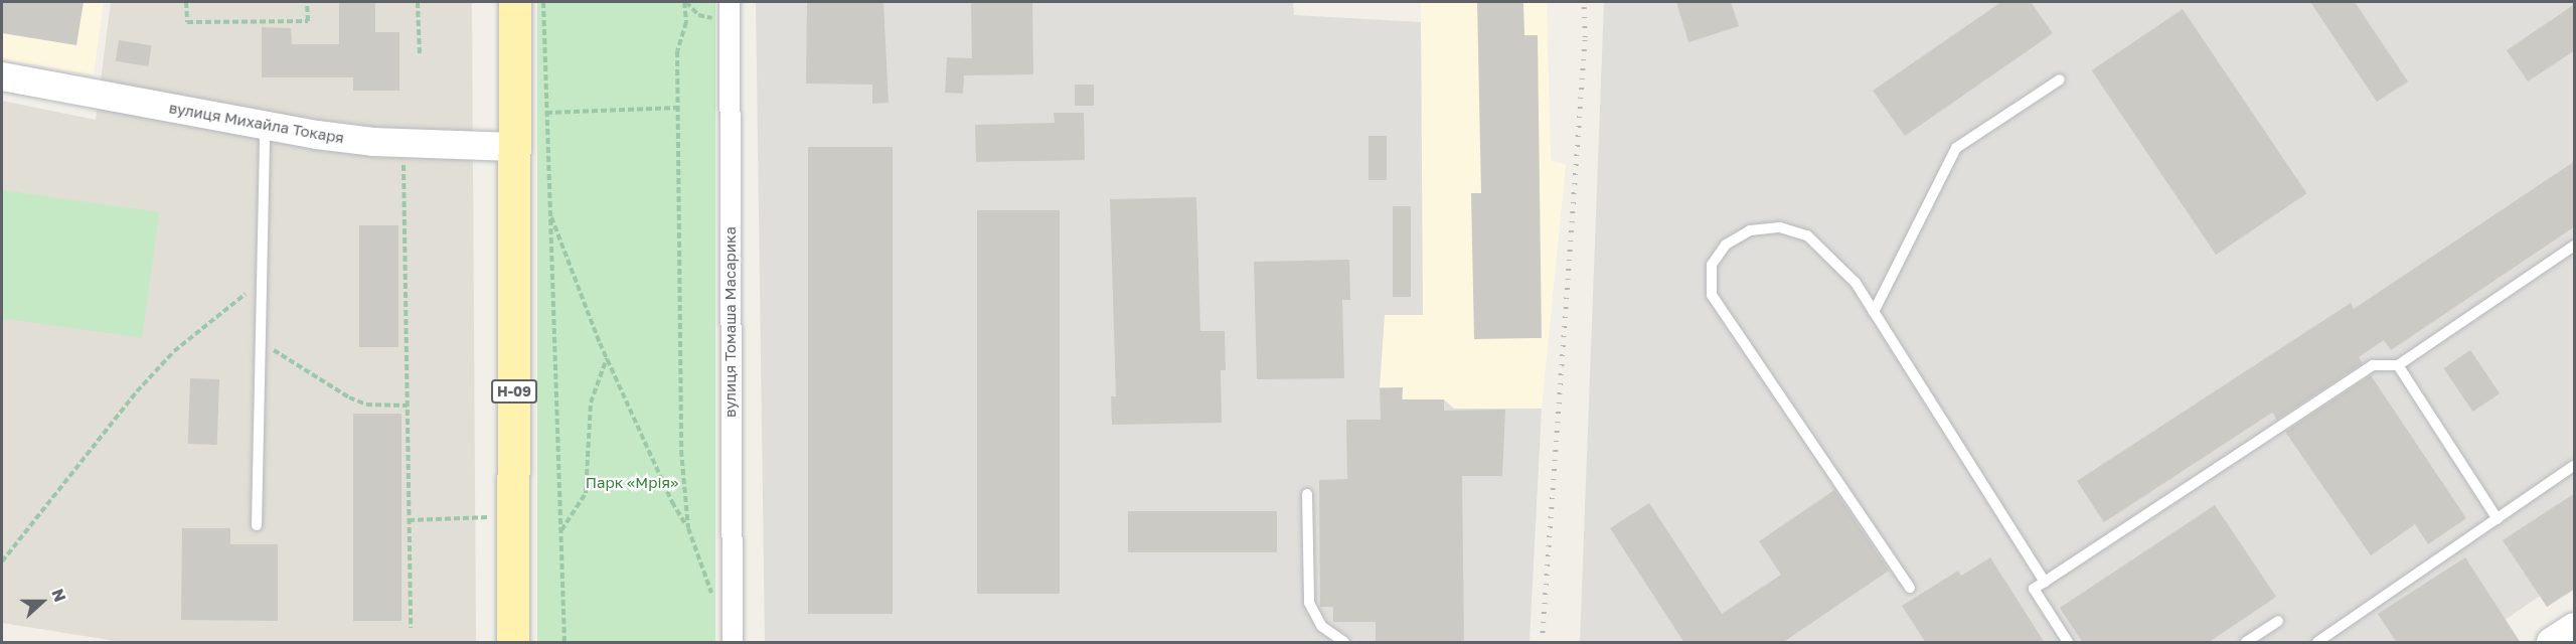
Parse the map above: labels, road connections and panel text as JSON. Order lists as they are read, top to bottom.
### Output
{
  "streets": {
    "main road": ["Н-09"],
    "street": ["вулиця Михайла Токаря", "вулиця Томаша Масарика"]
  },
  "crossings": [
    ["вулиця Михайла Токаря", "Н-09"]
  ],
  "parks": ["Парк «Мрія»"],
  "north": "right"
}
